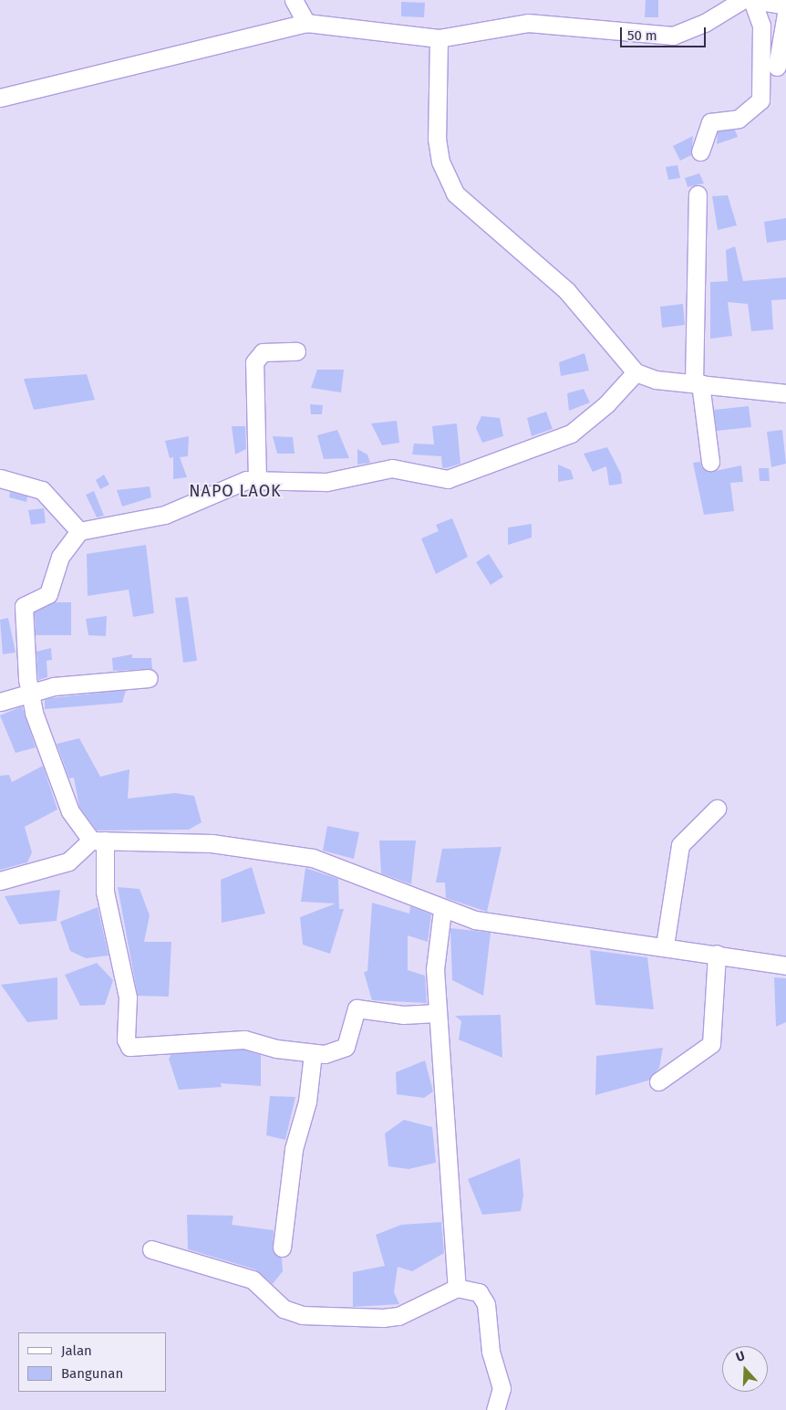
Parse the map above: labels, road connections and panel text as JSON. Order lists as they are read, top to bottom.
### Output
{
  "districts": ["NAPO LAOK"],
  "legend": ["Jalan", "Bangunan"],
  "scale_bar": "50 m",
  "north": "top"
}
